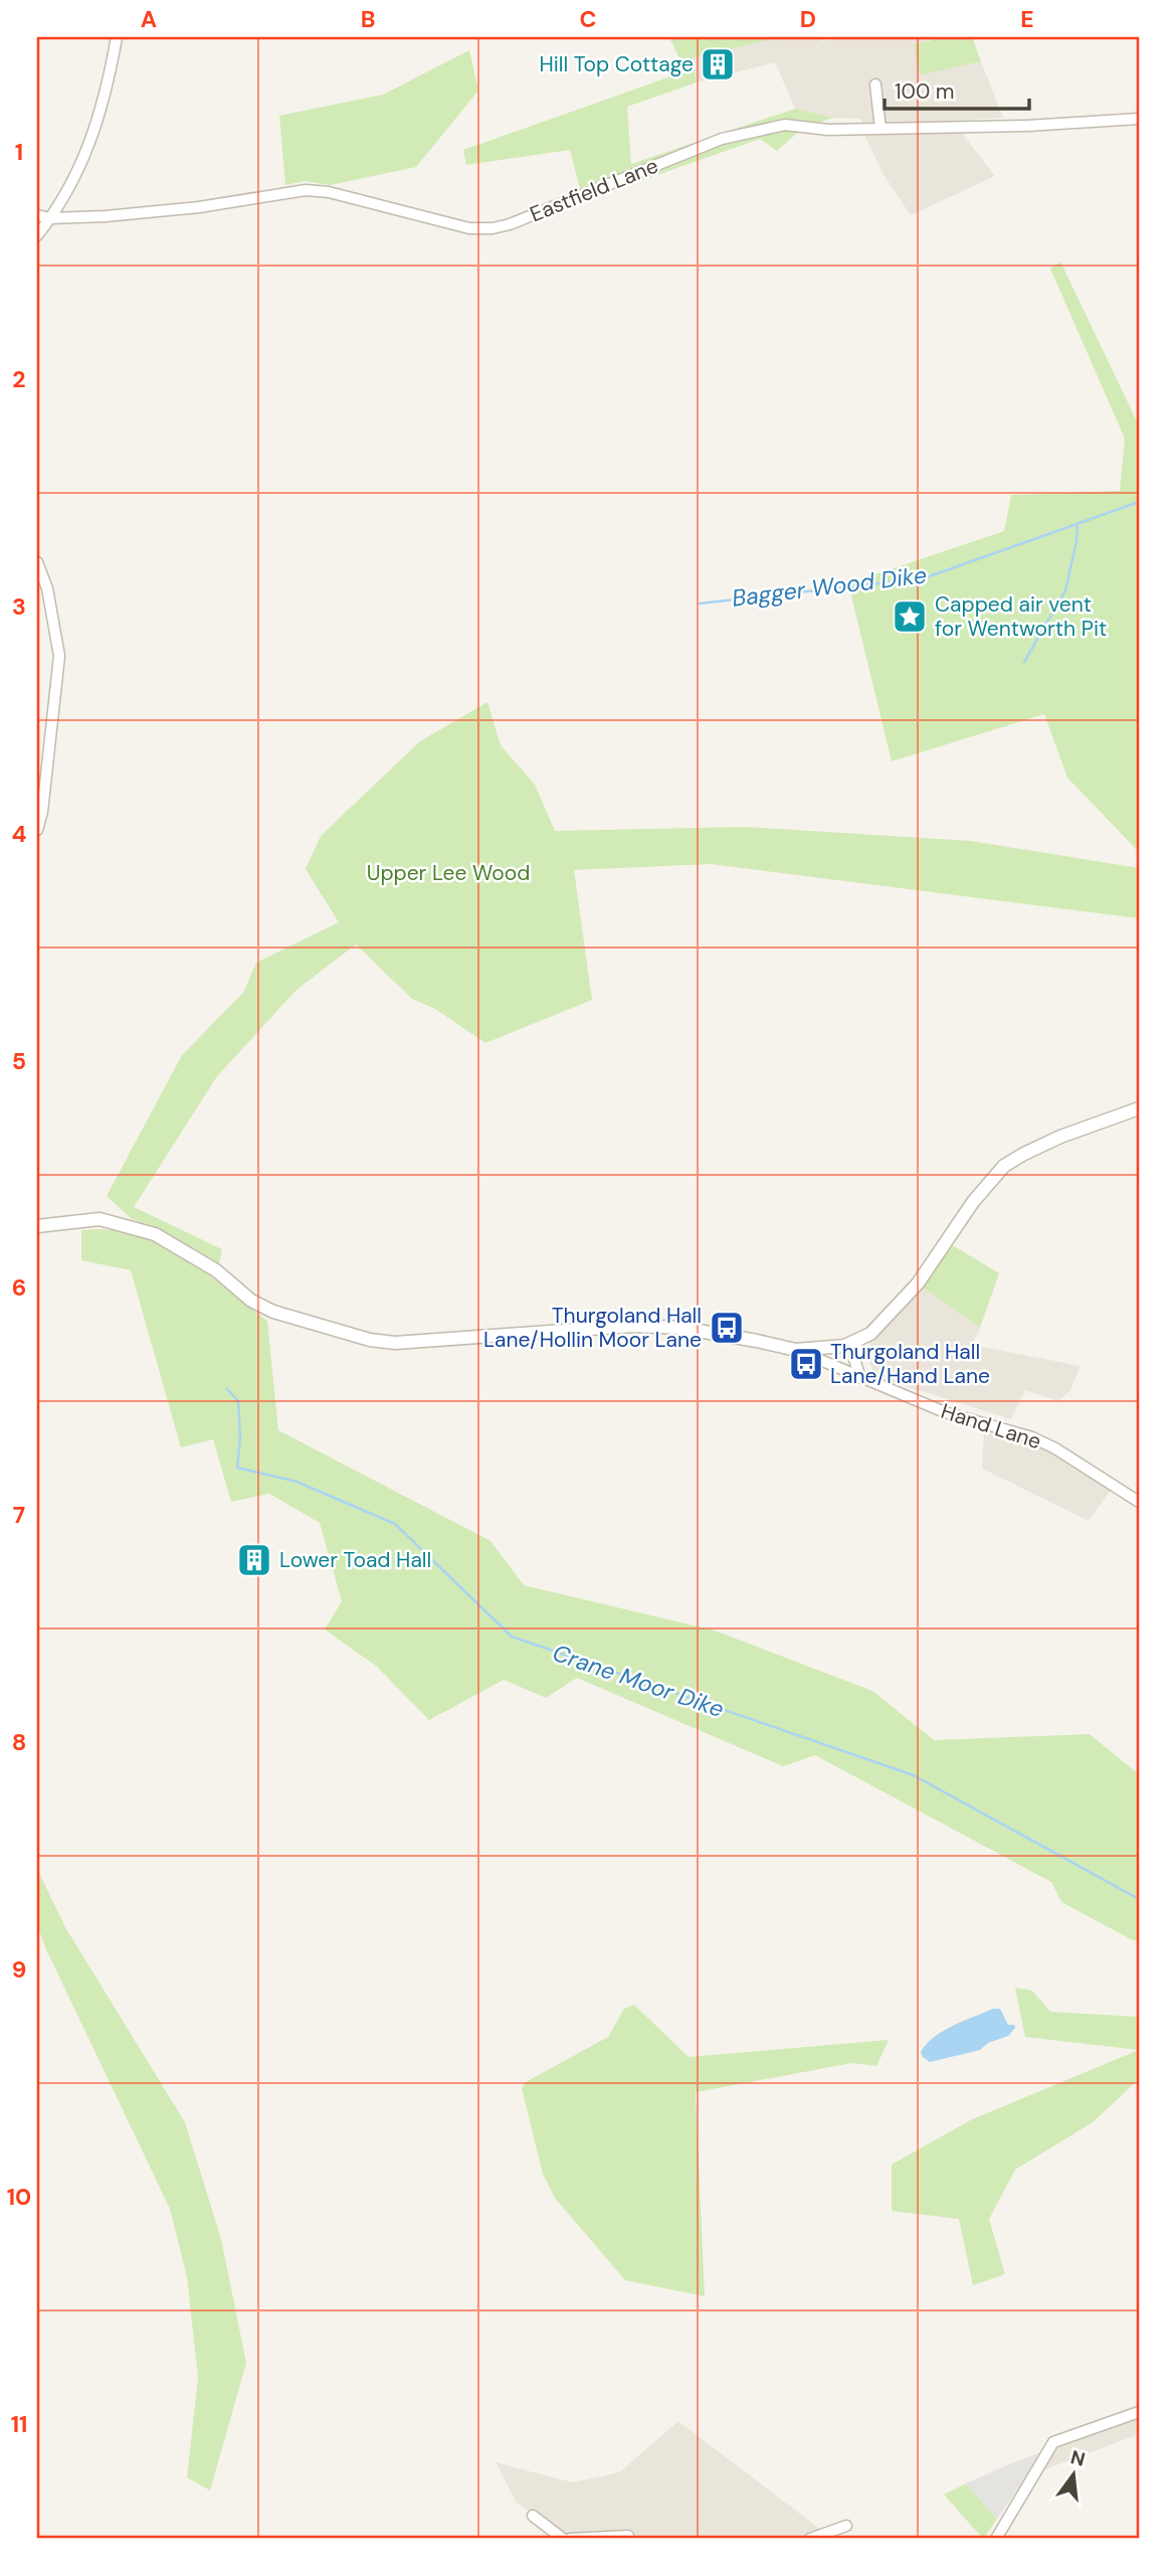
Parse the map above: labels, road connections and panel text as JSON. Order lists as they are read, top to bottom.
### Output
{
  "streets": {
    "street": ["Eastfield Lane", "Hand Lane"]
  },
  "water": ["Bagger Wood Dike", "Crane Moor Dike"],
  "parks": ["Upper Lee Wood"],
  "places": {
    "building": ["Hill Top Cottage", "Lower Toad Hall"],
    "place": ["Capped air vent for Wentworth Pit"],
    "bus stop": ["Thurgoland Hall Lane/Hollin Moor Lane", "Thurgoland Hall Lane/Hand Lane"]
  },
  "scale_bar": "100 m",
  "north": "top",
  "grid": {
    "columns": [
      "A",
      "B",
      "C",
      "D",
      "E"
    ],
    "rows": [
      "1",
      "2",
      "3",
      "4",
      "5",
      "6",
      "7",
      "8",
      "9",
      "10",
      "11"
    ]
  }
}
